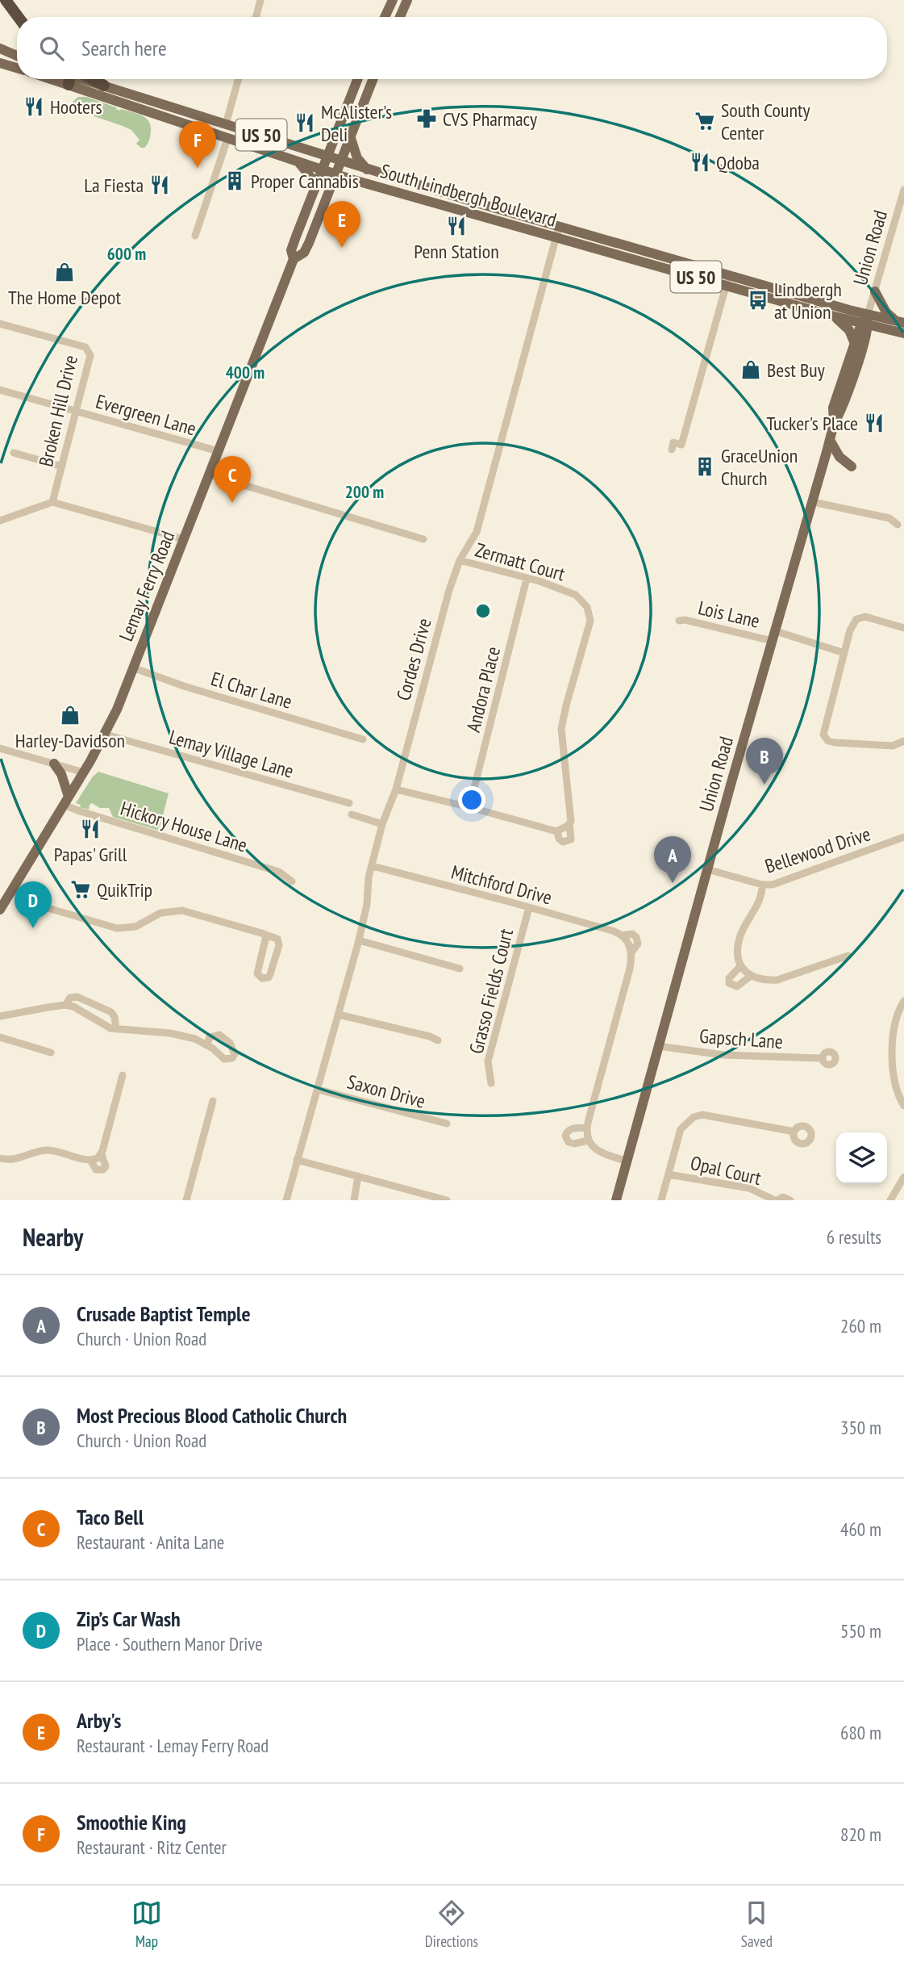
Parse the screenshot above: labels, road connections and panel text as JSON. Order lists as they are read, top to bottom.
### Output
{
  "streets": {
    "highway": ["US 50"],
    "main road": ["South Lindbergh Boulevard", "Union Road", "Lemay Ferry Road"],
    "street": [
      "Broken Hill Drive",
      "Evergreen Lane",
      "Zermatt Court",
      "Lois Lane",
      "Cordes Drive",
      "Andora Place",
      "El Char Lane",
      "Lemay Village Lane",
      "Hickory House Lane",
      "Bellewood Drive",
      "Mitchford Drive",
      "Grasso Fields Court",
      "Gapsch Lane",
      "Saxon Drive",
      "Opal Court"
    ]
  },
  "crossings": [
    ["US 50", "South Lindbergh Boulevard"],
    ["South Lindbergh Boulevard", "Union Road"],
    ["South Lindbergh Boulevard", "Lemay Ferry Road"],
    ["South Lindbergh Boulevard", "Cordes Drive"],
    ["Union Road", "Lois Lane"],
    ["Union Road", "Bellewood Drive"],
    ["Union Road", "Gapsch Lane"],
    ["Broken Hill Drive", "Evergreen Lane"],
    ["Evergreen Lane", "Lemay Ferry Road"],
    ["Zermatt Court", "Cordes Drive"],
    ["Zermatt Court", "Andora Place"],
    ["Lemay Ferry Road", "El Char Lane"],
    ["Lemay Ferry Road", "Lemay Village Lane"],
    ["Lemay Ferry Road", "Hickory House Lane"],
    ["Cordes Drive", "Mitchford Drive"],
    ["Cordes Drive", "Saxon Drive"],
    ["Mitchford Drive", "Grasso Fields Court"]
  ],
  "places": {
    "restaurant": [
      "Hooters",
      "McAlister's Deli",
      "Qdoba",
      "La Fiesta",
      "Penn Station",
      "Tucker's Place",
      "Papas' Grill"
    ],
    "pharmacy": ["CVS Pharmacy"],
    "supermarket": ["South County Center", "QuikTrip"],
    "building": ["Proper Cannabis", "GraceUnion Church"],
    "shop": ["The Home Depot", "Best Buy", "Harley-Davidson"],
    "bus stop": ["Lindbergh at Union"]
  },
  "page": {
    "search": "Search here",
    "pins": [
      "F",
      "E",
      "C",
      "B",
      "A",
      "D"
    ],
    "heading": ["Nearby", "6 results"],
    "list": [
      {
        "mark": "A",
        "name": "Crusade Baptist Temple",
        "note": "Church · Union Road",
        "value": "260 m"
      },
      {
        "mark": "B",
        "name": "Most Precious Blood Catholic Church",
        "note": "Church · Union Road",
        "value": "350 m"
      },
      {
        "mark": "C",
        "name": "Taco Bell",
        "note": "Restaurant · Anita Lane",
        "value": "460 m"
      },
      {
        "mark": "D",
        "name": "Zip’s Car Wash",
        "note": "Place · Southern Manor Drive",
        "value": "550 m"
      },
      {
        "mark": "E",
        "name": "Arby's",
        "note": "Restaurant · Lemay Ferry Road",
        "value": "680 m"
      },
      {
        "mark": "F",
        "name": "Smoothie King",
        "note": "Restaurant · Ritz Center",
        "value": "820 m"
      }
    ],
    "nav": ["Map", "Directions", "Saved"]
  },
  "rings": ["600 m", "400 m", "200 m"]
}
